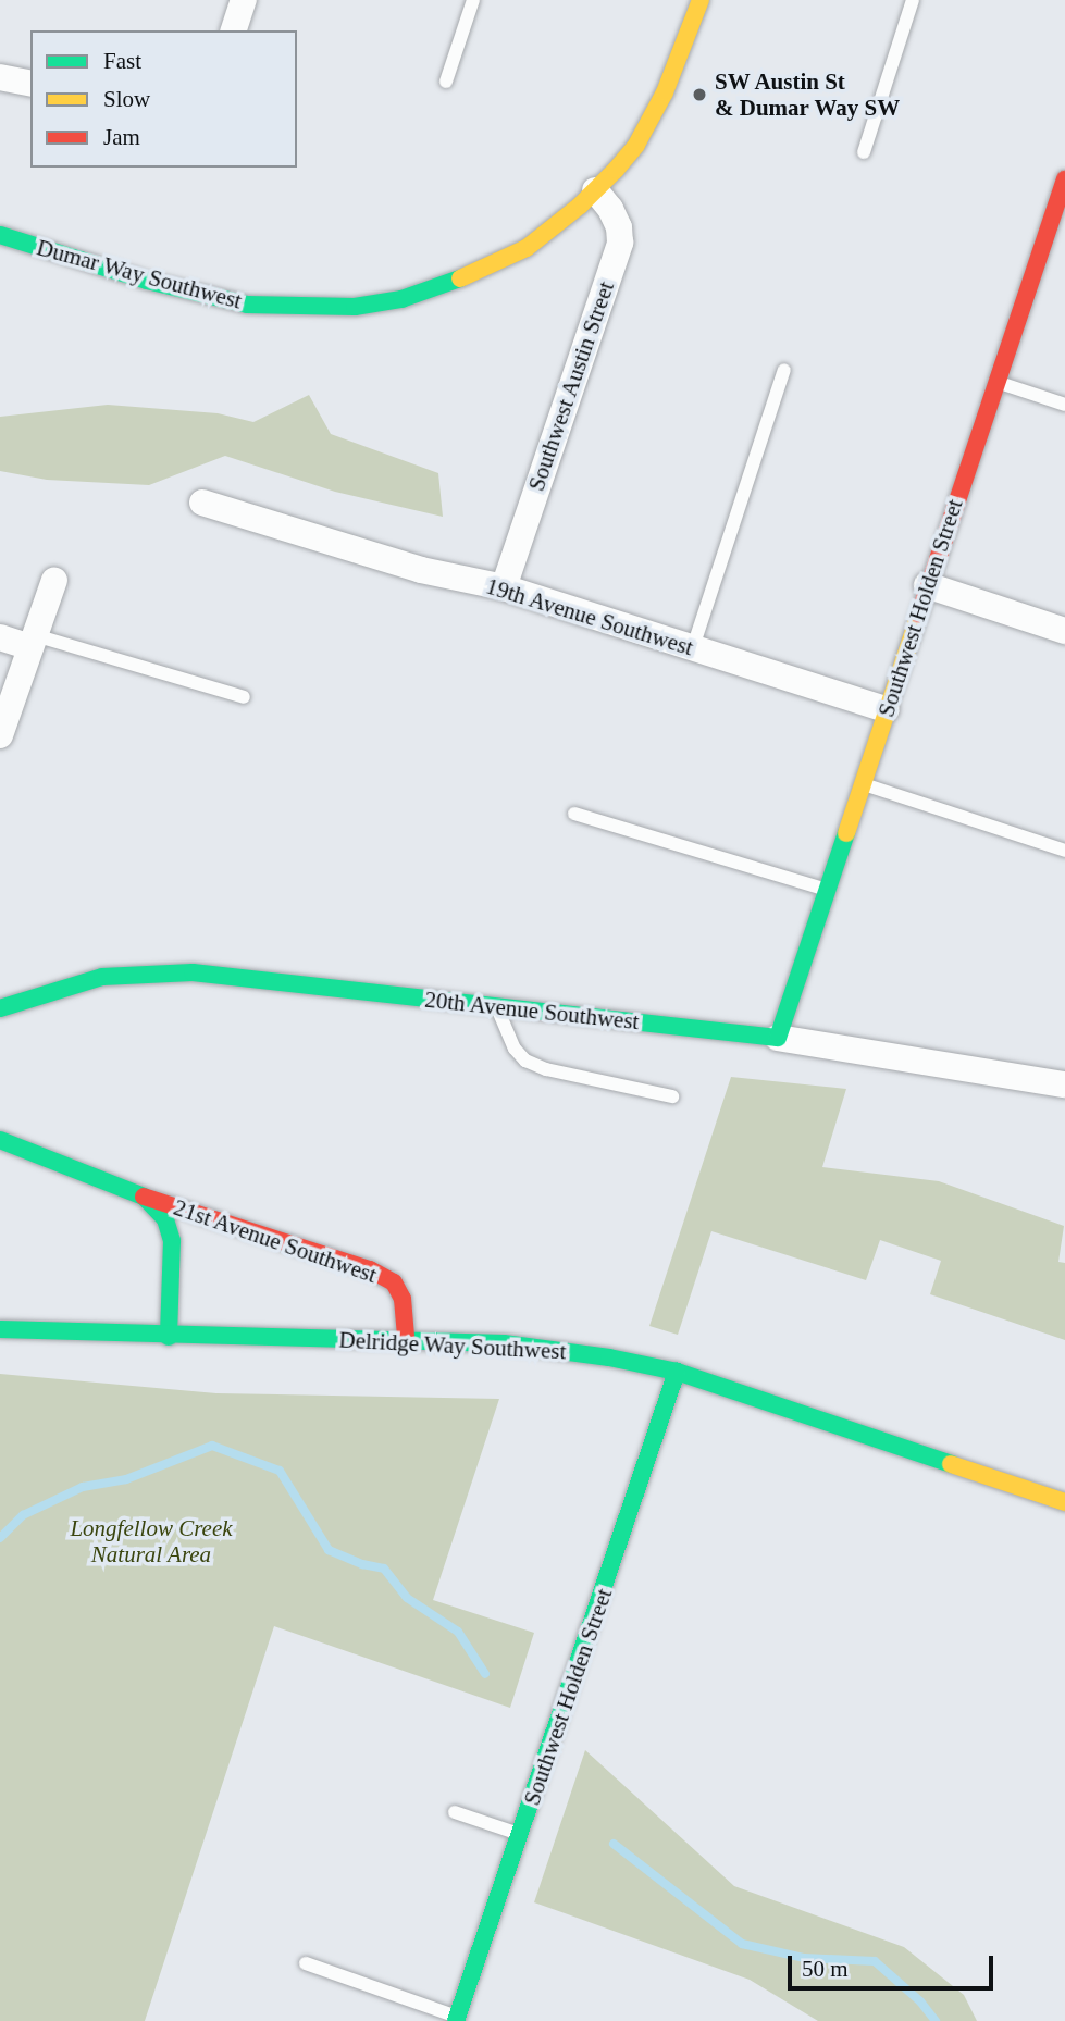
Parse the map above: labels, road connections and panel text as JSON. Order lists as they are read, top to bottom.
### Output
{
  "streets": {
    "street": [
      "Dumar Way Southwest",
      "Southwest Austin Street",
      "Southwest Holden Street",
      "19th Avenue Southwest",
      "20th Avenue Southwest",
      "21st Avenue Southwest",
      "Delridge Way Southwest"
    ]
  },
  "crossings": [
    ["Dumar Way Southwest", "Southwest Austin Street"],
    ["Southwest Austin Street", "19th Avenue Southwest"],
    ["Southwest Holden Street", "19th Avenue Southwest"],
    ["Southwest Holden Street", "20th Avenue Southwest"],
    ["Southwest Holden Street", "Delridge Way Southwest"],
    ["21st Avenue Southwest", "Delridge Way Southwest"]
  ],
  "parks": ["Longfellow Creek Natural Area"],
  "places": ["SW Austin St & Dumar Way SW"],
  "legend": ["Fast", "Slow", "Jam"],
  "scale_bar": "50 m"
}
